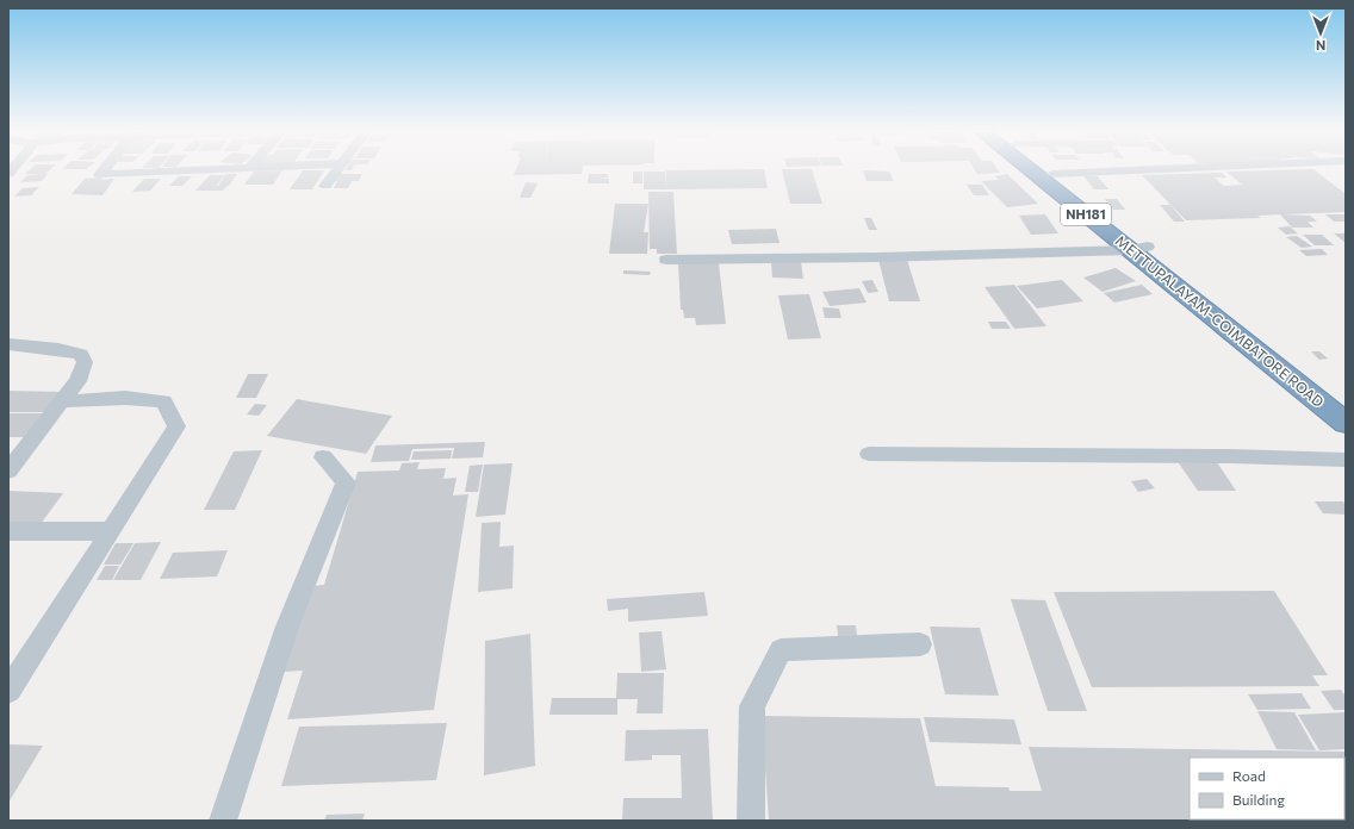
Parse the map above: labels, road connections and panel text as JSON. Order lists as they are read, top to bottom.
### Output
{
  "streets": {
    "highway": ["NH181", "METTUPALAYAM-COIMBATORE ROAD"]
  },
  "crossings": [
    ["NH181", "METTUPALAYAM-COIMBATORE ROAD"]
  ],
  "legend": ["Road", "Building"],
  "north": "bottom"
}
